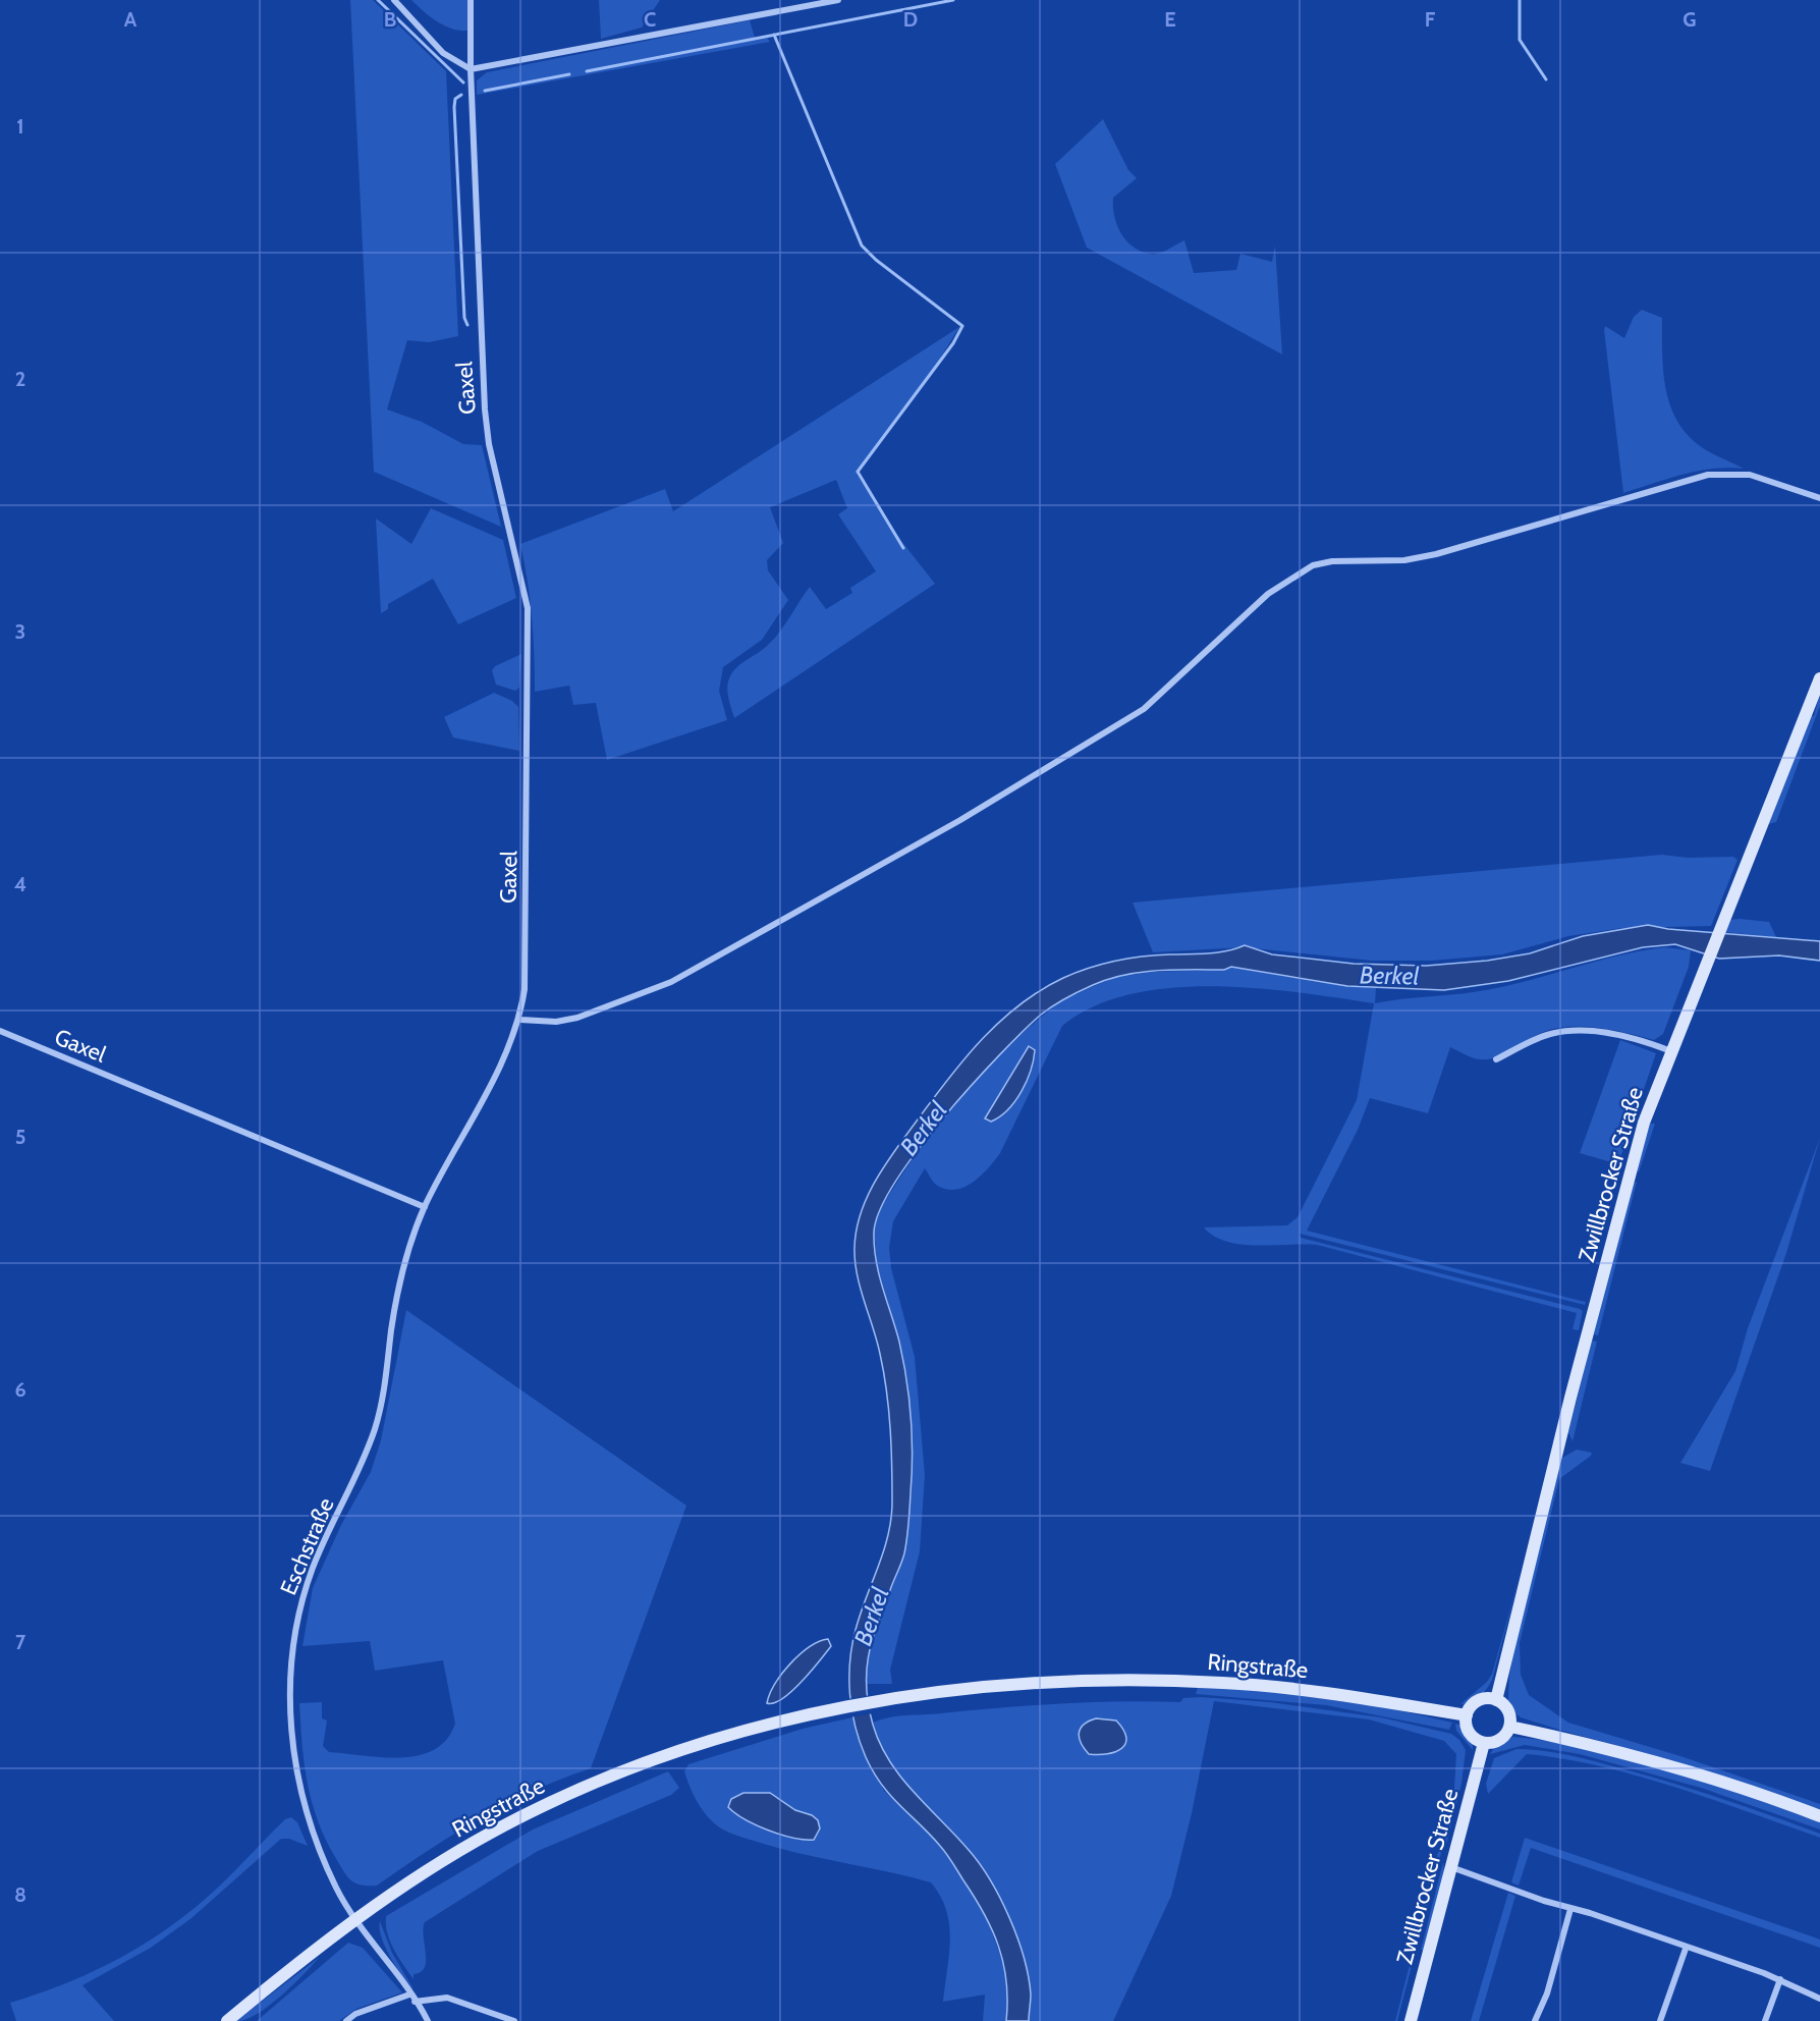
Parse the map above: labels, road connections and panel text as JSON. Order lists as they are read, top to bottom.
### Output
{
  "streets": {
    "main road": ["Zwillbrocker Straße", "Ringstraße"],
    "street": ["Gaxel", "Eschstraße"]
  },
  "crossings": [
    ["Gaxel", "Eschstraße"],
    ["Zwillbrocker Straße", "Ringstraße"],
    ["Eschstraße", "Ringstraße"]
  ],
  "water": ["Berkel"],
  "grid": {
    "columns": [
      "A",
      "B",
      "C",
      "D",
      "E",
      "F",
      "G"
    ],
    "rows": [
      "1",
      "2",
      "3",
      "4",
      "5",
      "6",
      "7",
      "8"
    ]
  }
}
